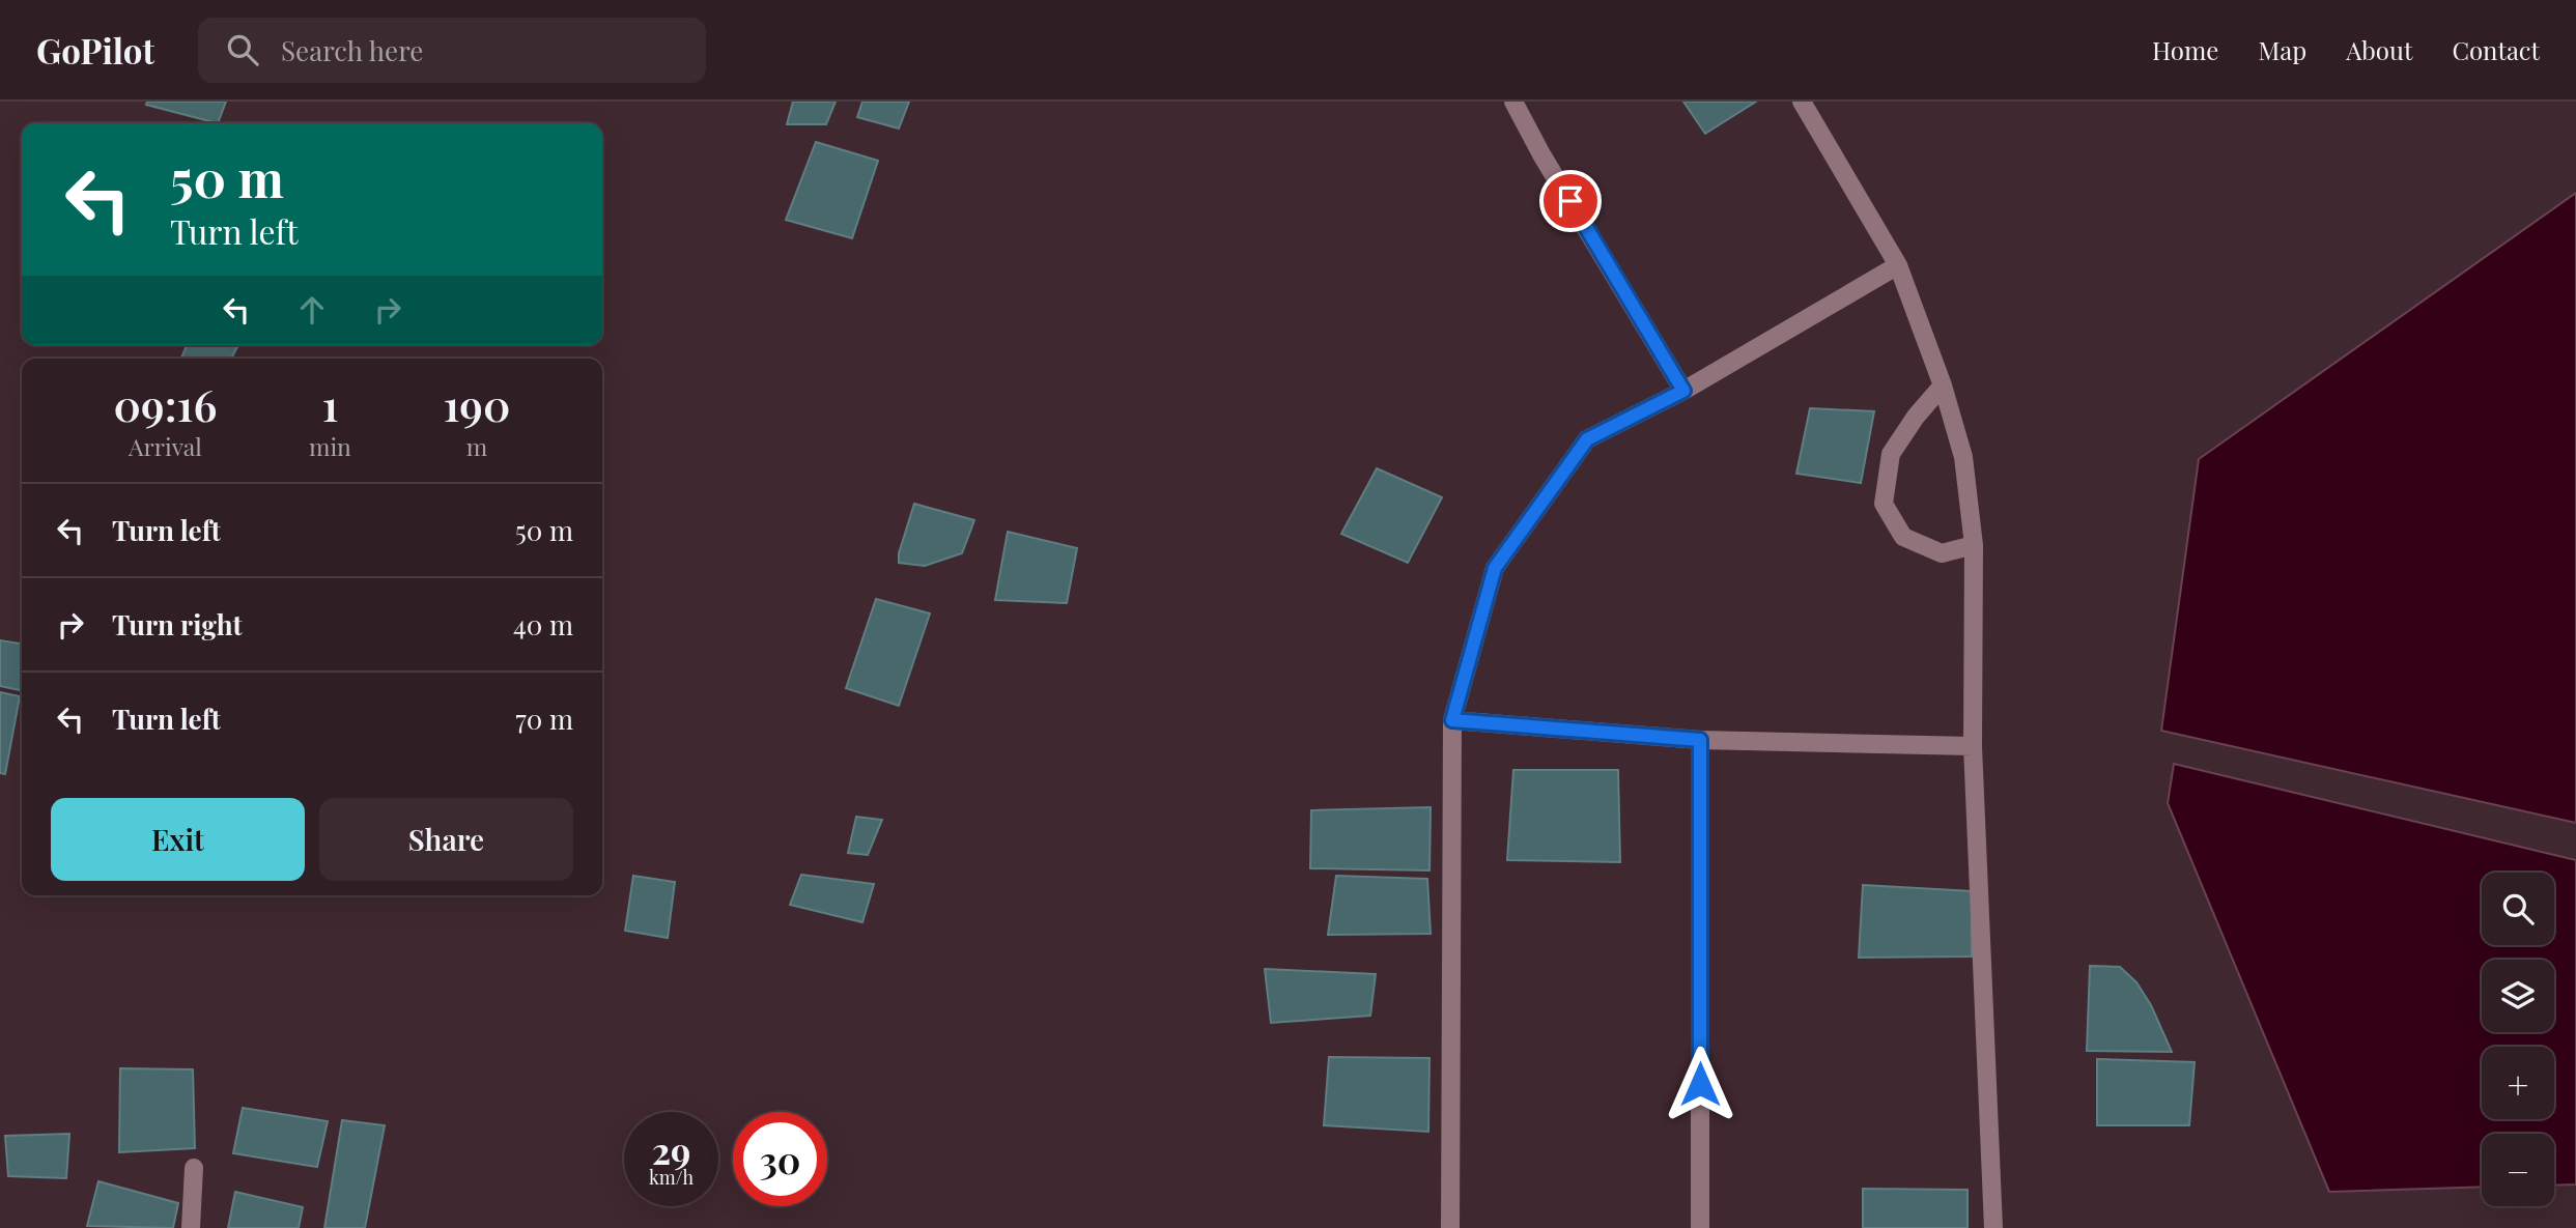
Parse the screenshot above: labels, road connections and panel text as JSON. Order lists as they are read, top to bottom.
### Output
{
  "page": {
    "header": "GoPilot",
    "search": "Search here",
    "nav": [
      "Home",
      "Map",
      "About",
      "Contact"
    ],
    "turn": ["50 m", "Turn left"],
    "eta": [
      "09:16",
      "Arrival",
      "1",
      "min",
      "190",
      "m"
    ],
    "list": [
      {
        "name": "Turn left",
        "value": "50 m"
      },
      {
        "name": "Turn right",
        "value": "40 m"
      },
      {
        "name": "Turn left",
        "value": "70 m"
      }
    ],
    "buttons": ["Exit", "Share"],
    "map_buttons": ["+", "−"],
    "speed": "29 km/h",
    "limit": "30"
  }
}
